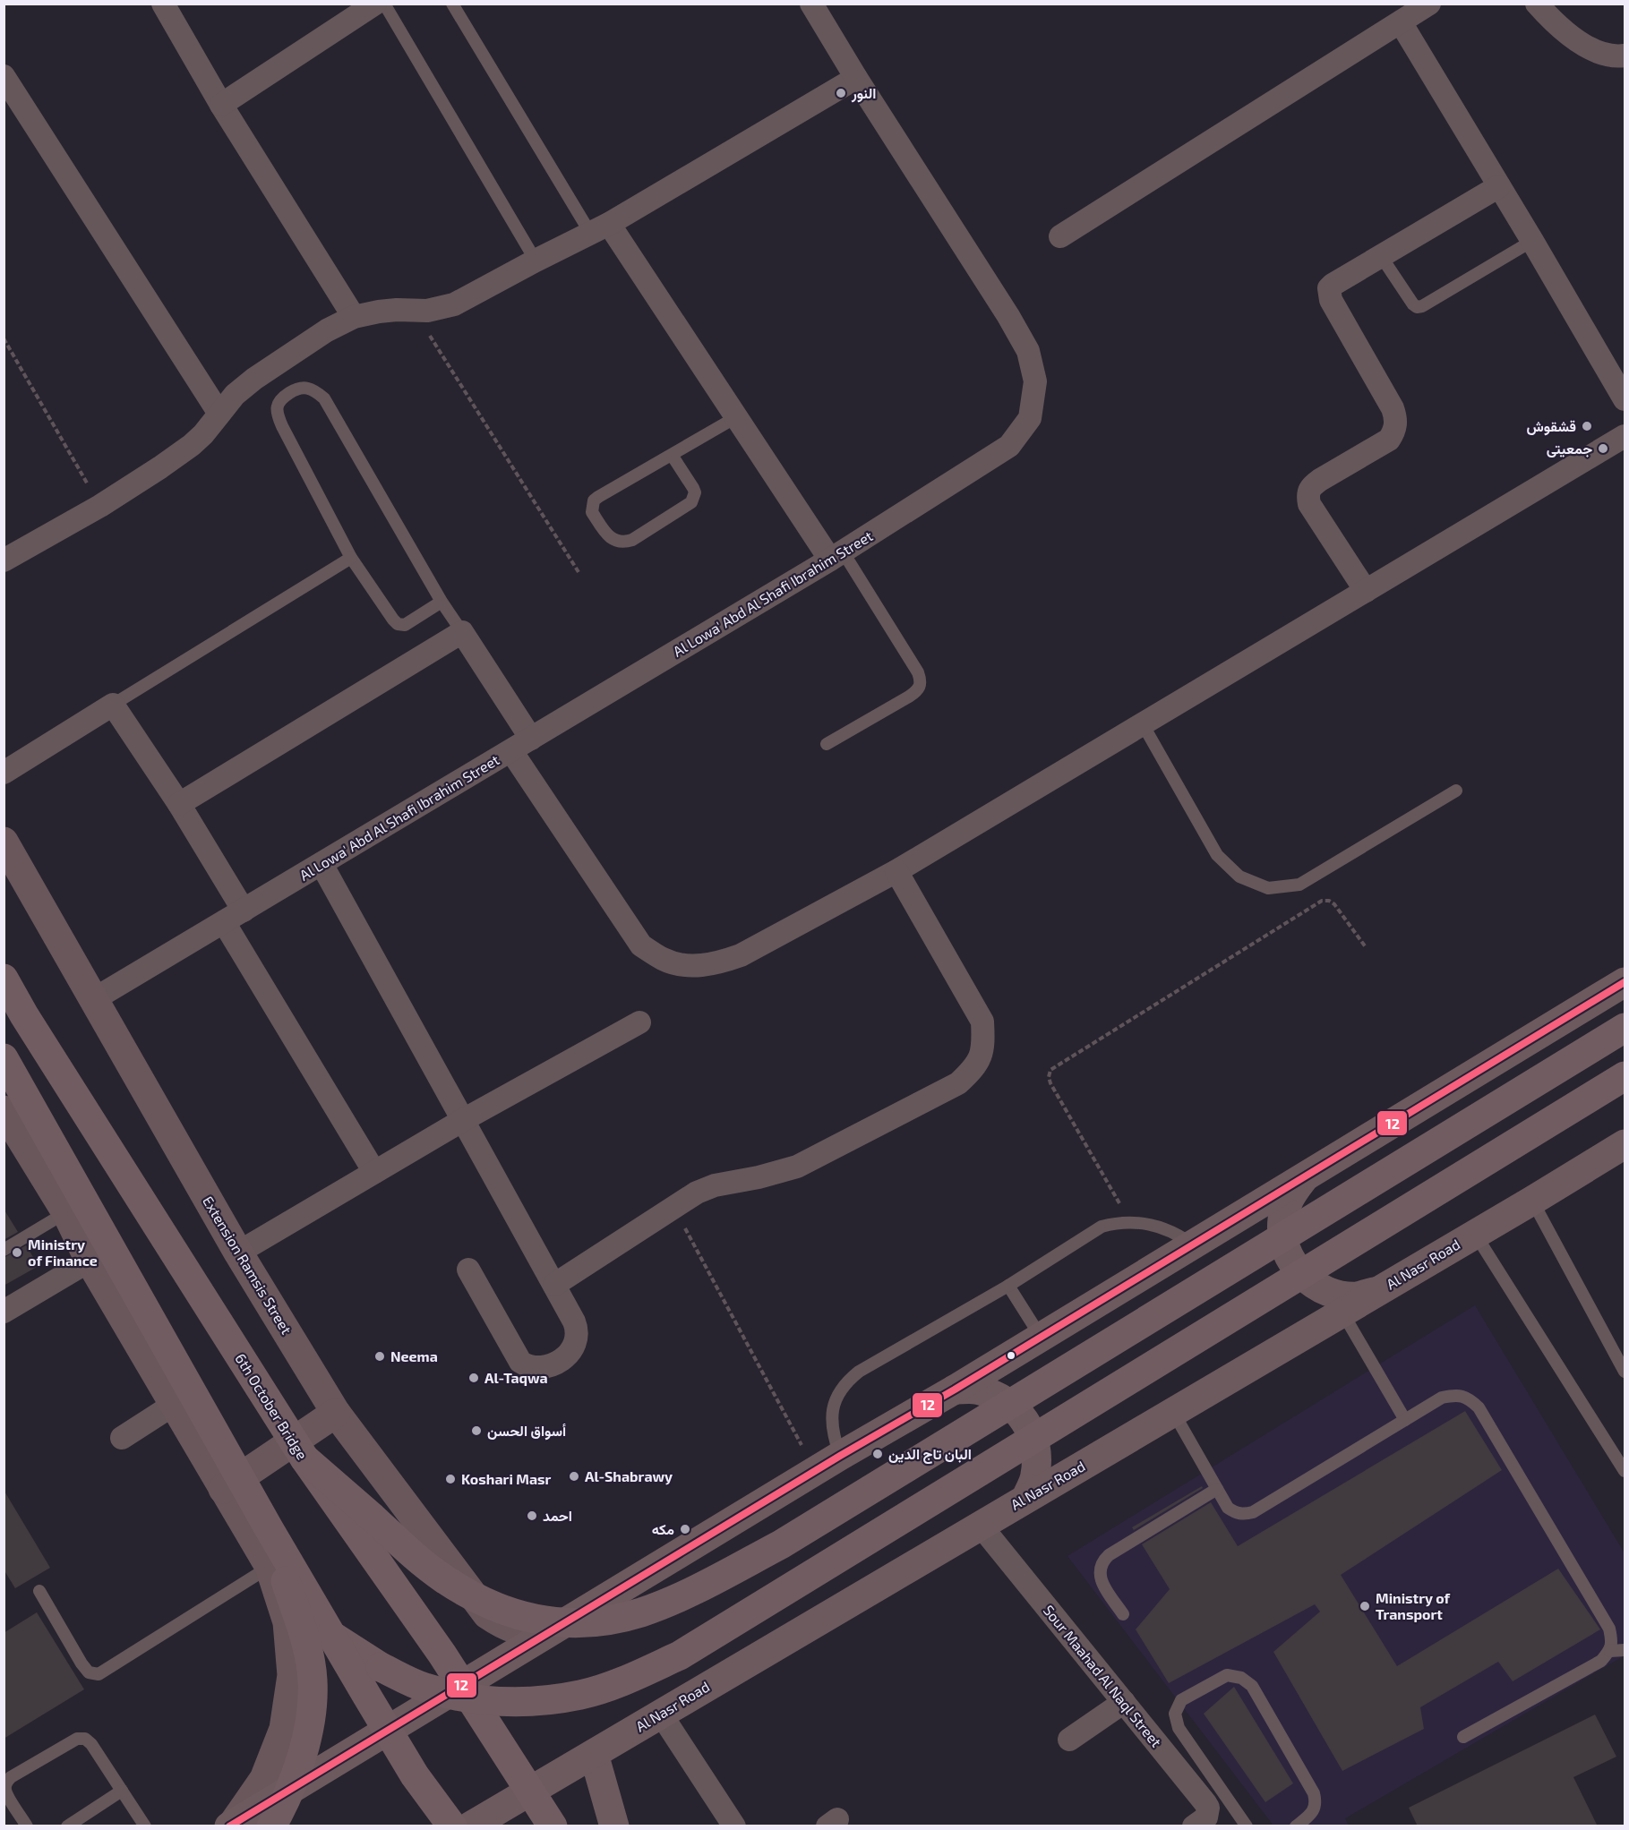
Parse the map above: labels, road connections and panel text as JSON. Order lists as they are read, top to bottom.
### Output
{
  "streets": {
    "highway": ["Al Nasr Road", "6th October Bridge"],
    "main road": ["Extension Ramsis Street"],
    "street": ["Al Lowa' Abd Al Shafi Ibrahim Street", "Sour Maahad Al Naql Street"]
  },
  "crossings": [
    ["Al Lowa' Abd Al Shafi Ibrahim Street", "Extension Ramsis Street"],
    ["Al Nasr Road", "Sour Maahad Al Naql Street"]
  ],
  "places": [
    "النور",
    "قشقوش",
    "جمعيتى",
    "Ministry of Finance",
    "Neema",
    "Al-Taqwa",
    "أسواق الحسن",
    "البان تاج الدين",
    "Al-Shabrawy",
    "Koshari Masr",
    "احمد",
    "مكه",
    "Ministry of Transport"
  ],
  "lines": ["transit line 12"]
}
